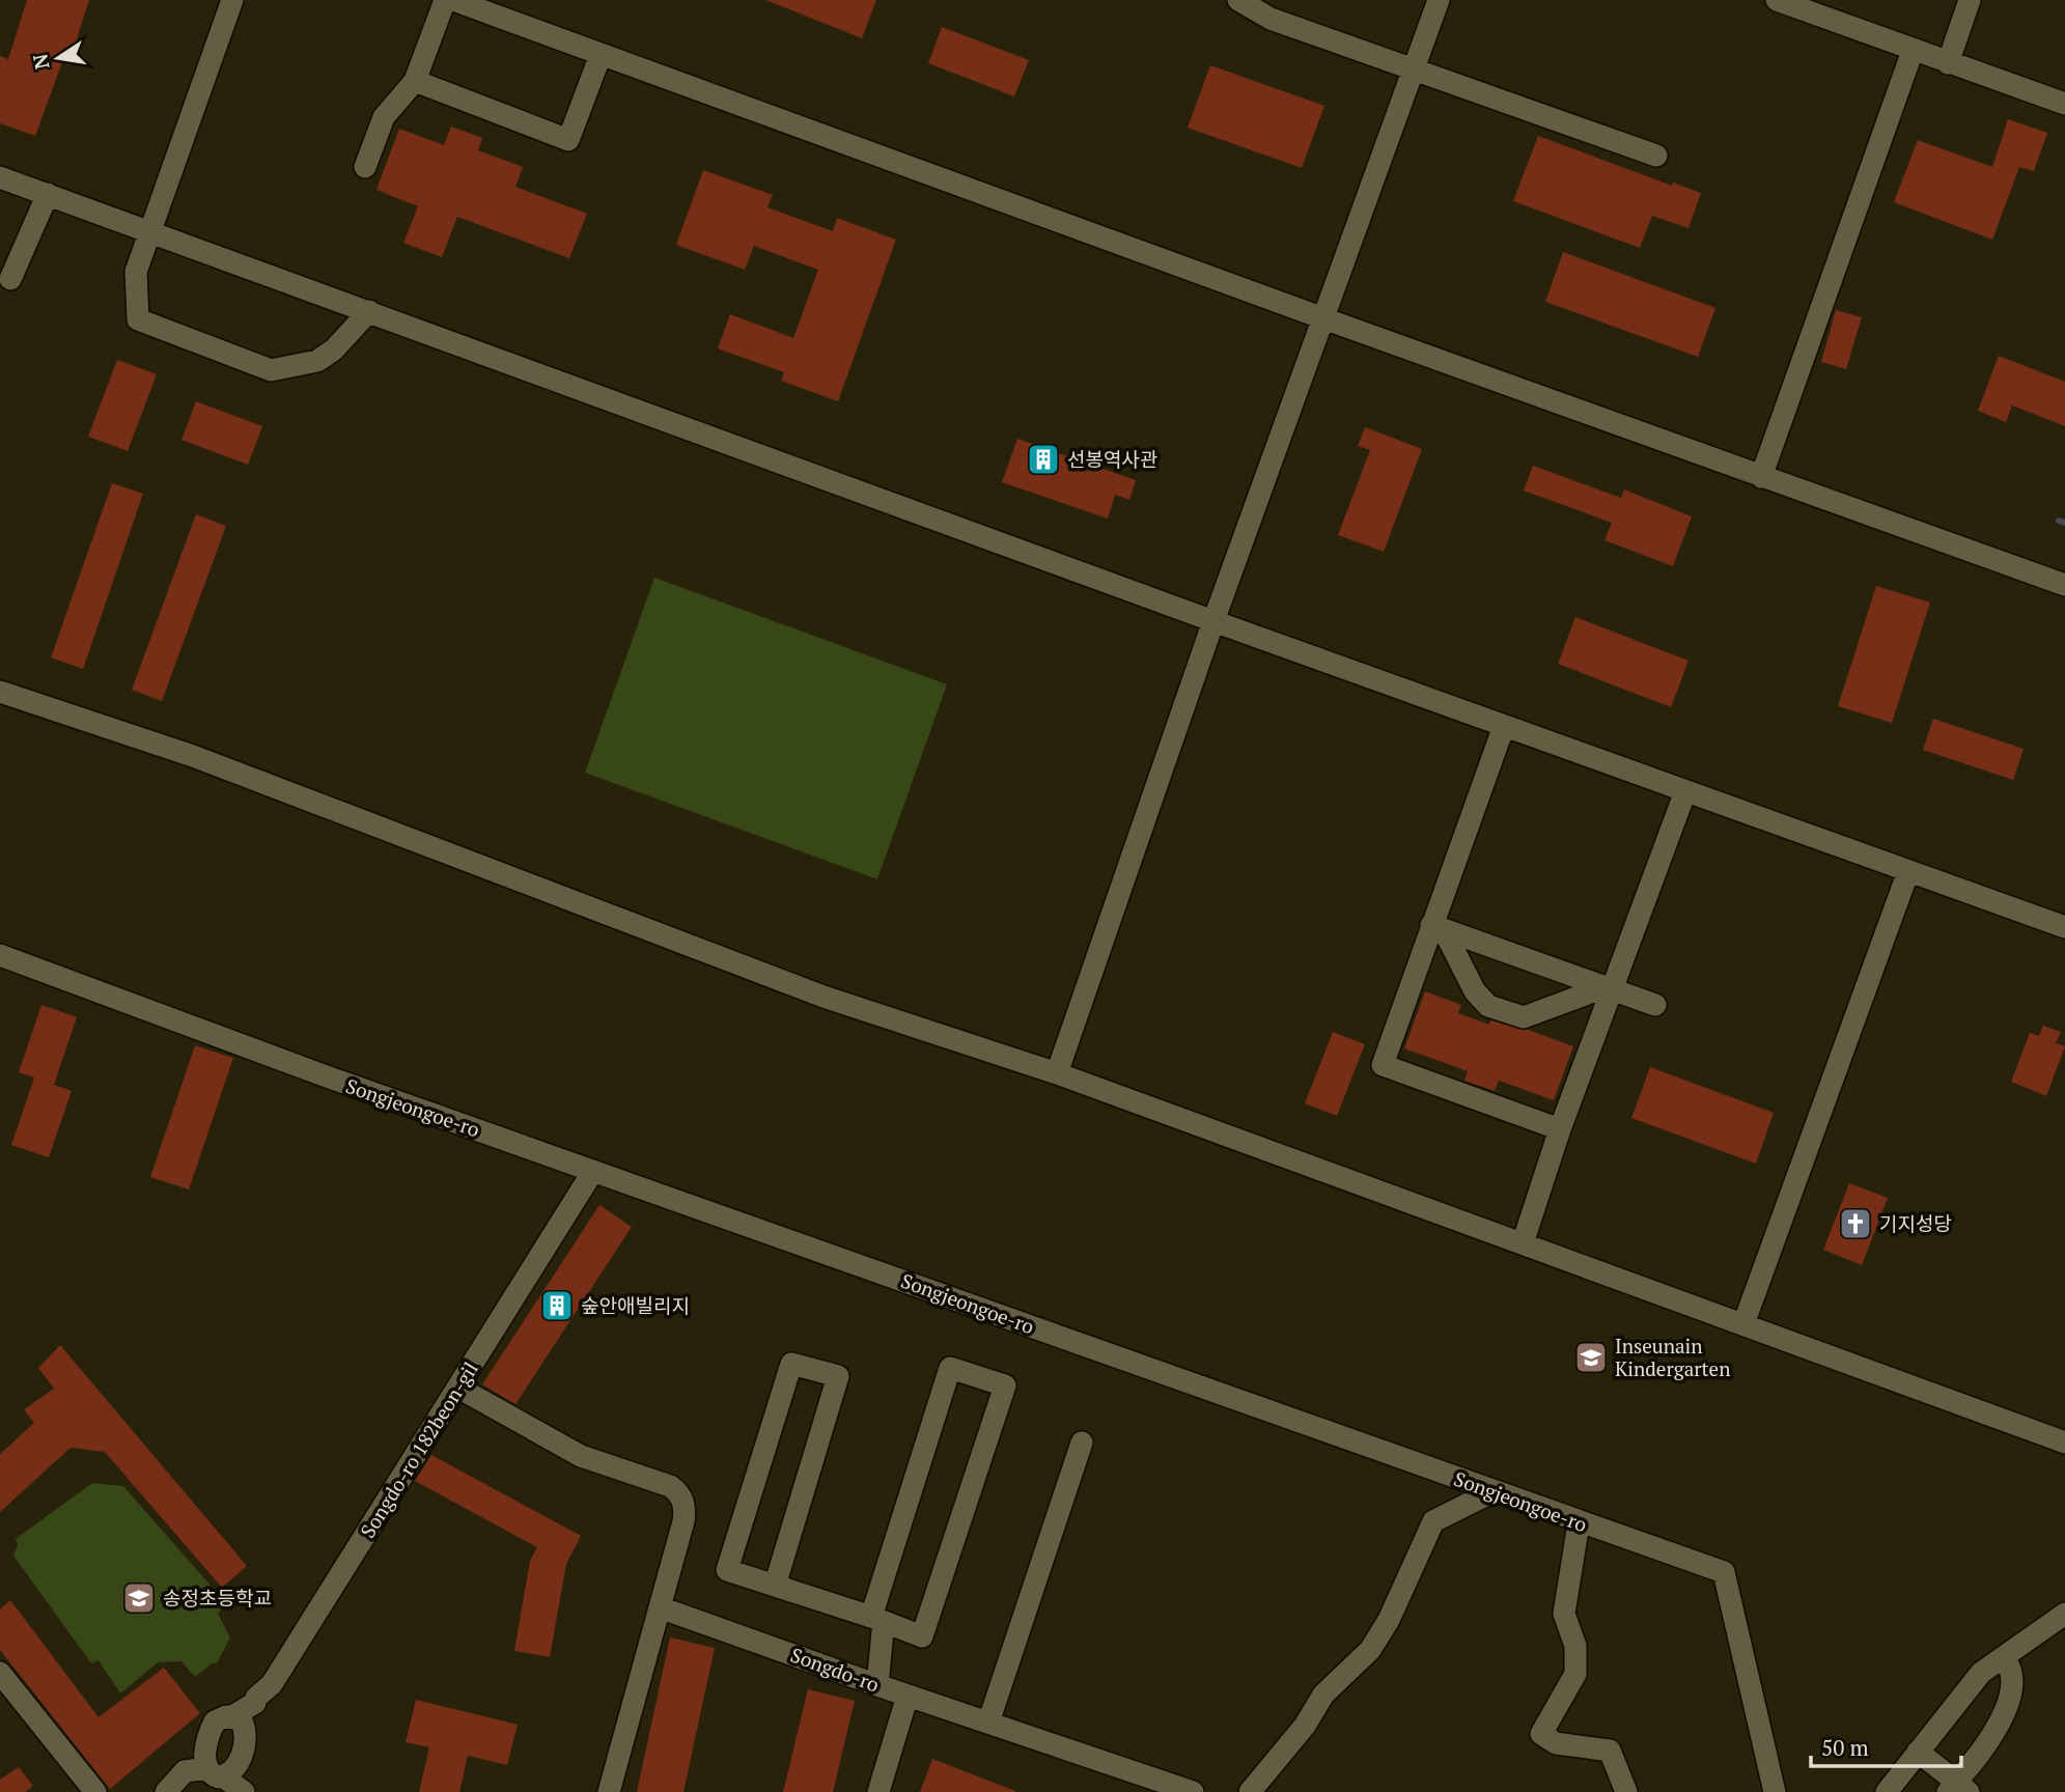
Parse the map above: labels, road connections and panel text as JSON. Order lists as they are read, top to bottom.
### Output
{
  "streets": {
    "street": ["Songjeongoe-ro", "Songdo-ro 182beon-gil", "Songdo-ro"]
  },
  "crossings": [
    ["Songjeongoe-ro", "Songdo-ro 182beon-gil"]
  ],
  "places": {
    "building": ["선봉역사관", "숲안애빌리지"],
    "church": ["기지성당"],
    "school or university": ["Inseunain Kindergarten", "송정초등학교"]
  },
  "scale_bar": "50 m",
  "north": "left"
}
